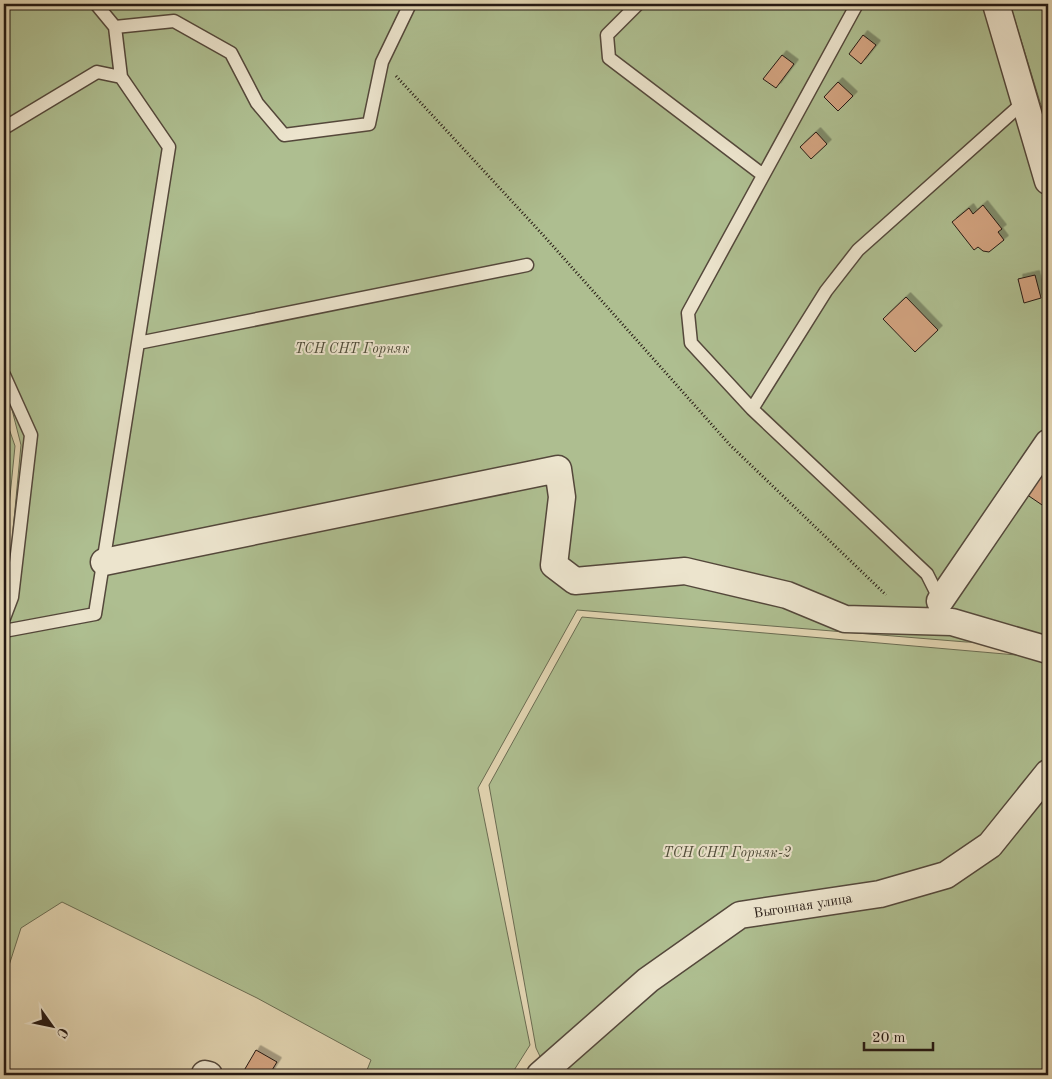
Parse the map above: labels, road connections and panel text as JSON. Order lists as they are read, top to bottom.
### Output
{
  "streets": {
    "street": ["Выгонная улица"]
  },
  "parks": ["ТСН СНТ Горняк", "ТСН СНТ Горняк-2"],
  "scale_bar": "20 m",
  "north": "bottom right"
}
